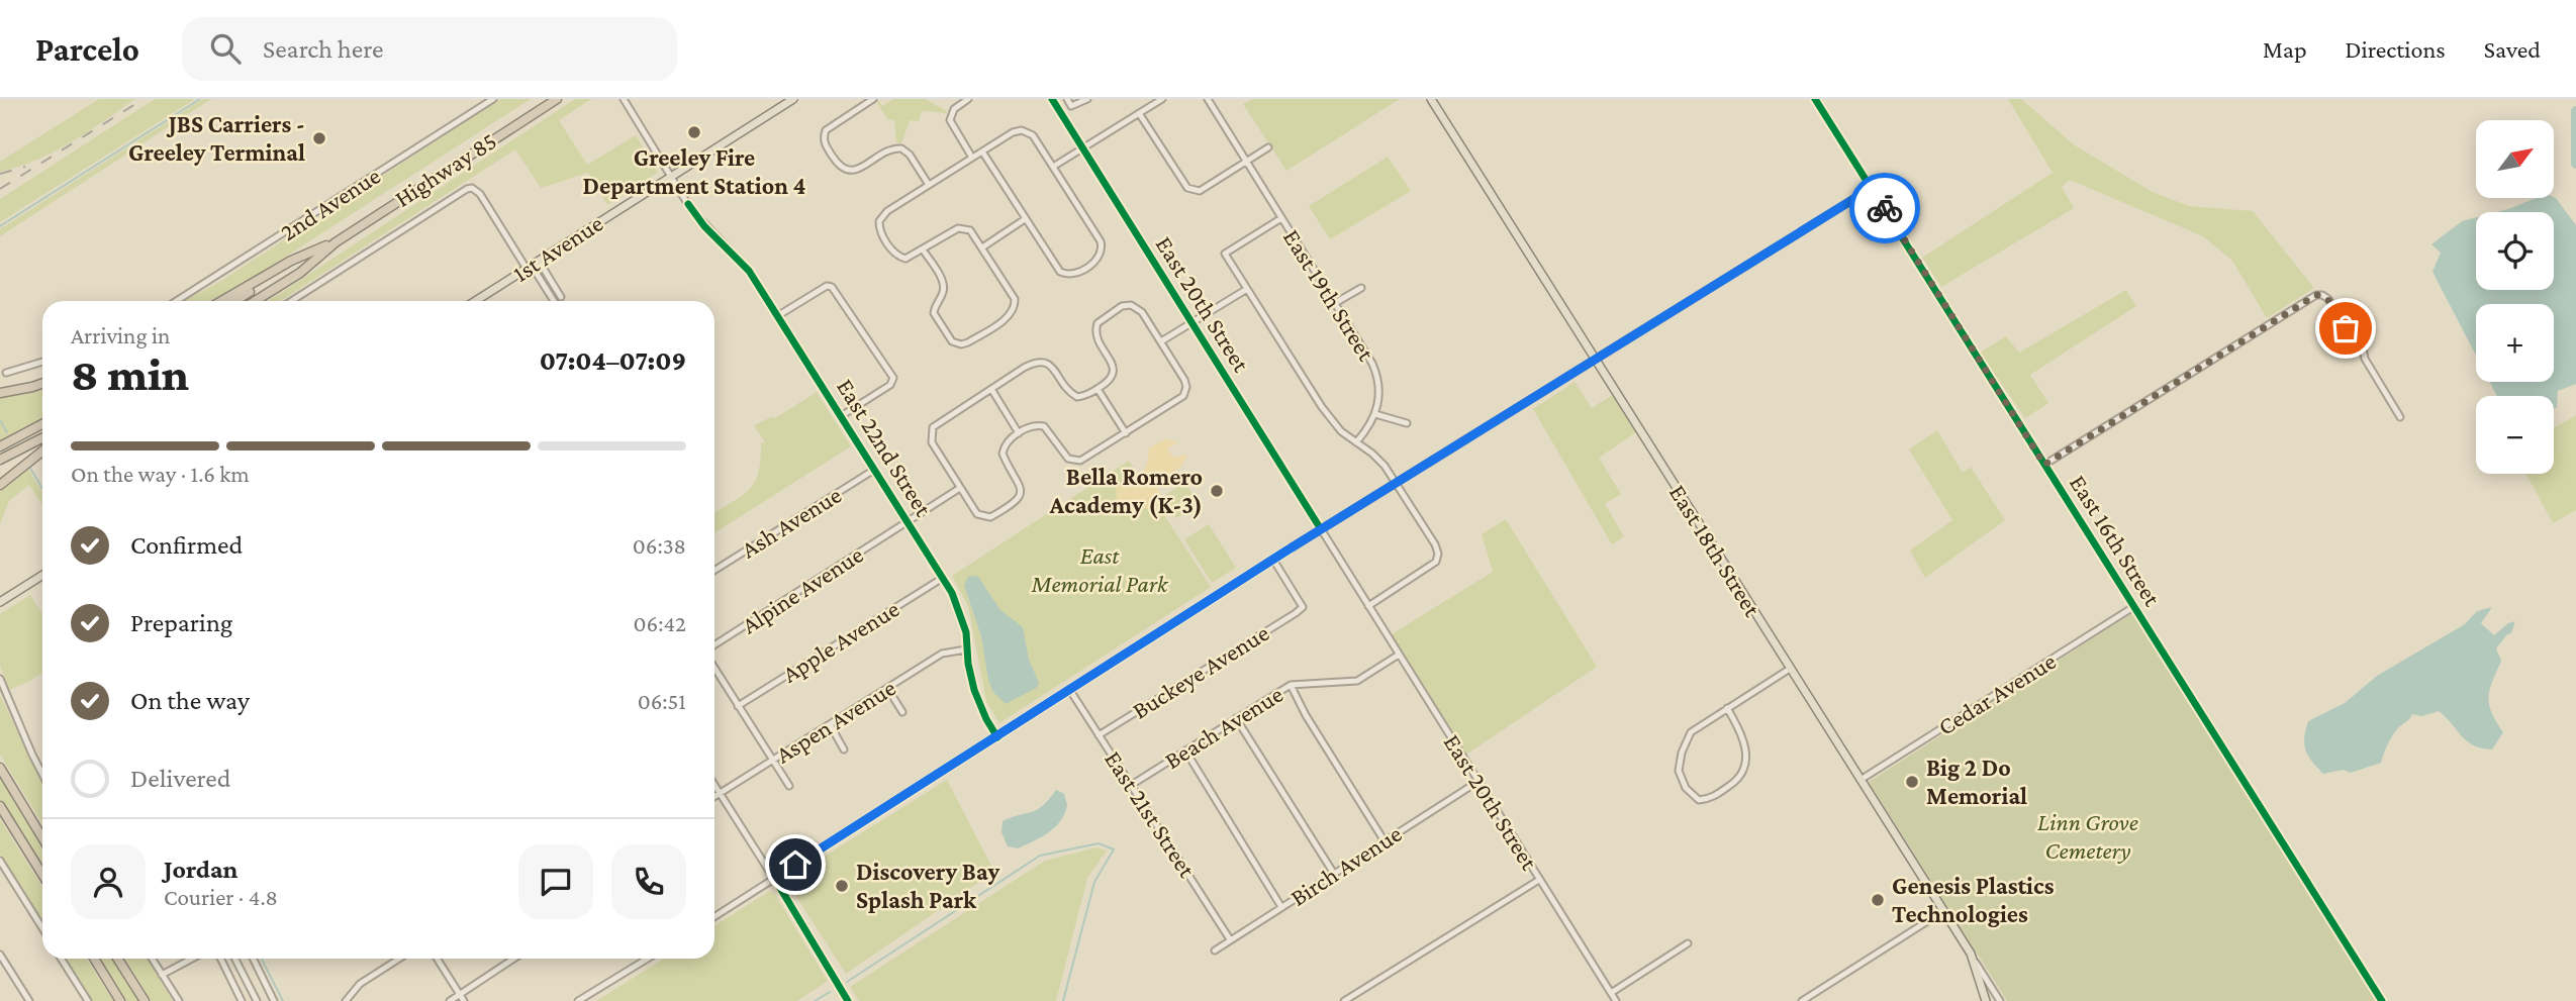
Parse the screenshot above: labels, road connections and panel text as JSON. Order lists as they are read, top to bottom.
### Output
{
  "streets": {
    "highway": ["Highway 85"],
    "main road": ["1st Avenue", "East 18th Street"],
    "street": [
      "2nd Avenue",
      "East 19th Street",
      "East 20th Street",
      "East 22nd Street",
      "Ash Avenue",
      "East 16th Street",
      "Alpine Avenue",
      "Apple Avenue",
      "Buckeye Avenue",
      "Cedar Avenue",
      "Aspen Avenue",
      "Beach Avenue",
      "East 21st Street",
      "Birch Avenue"
    ]
  },
  "crossings": [
    ["1st Avenue", "East 22nd Street"],
    ["East 20th Street", "Beach Avenue"],
    ["East 20th Street", "Birch Avenue"],
    ["East 22nd Street", "Ash Avenue"],
    ["East 22nd Street", "Alpine Avenue"],
    ["East 22nd Street", "Apple Avenue"],
    ["East 22nd Street", "Aspen Avenue"],
    ["East 16th Street", "Cedar Avenue"],
    ["East 18th Street", "Cedar Avenue"],
    ["Buckeye Avenue", "East 21st Street"],
    ["Beach Avenue", "East 21st Street"],
    ["East 21st Street", "Birch Avenue"]
  ],
  "parks": ["East Memorial Park", "Linn Grove Cemetery"],
  "places": [
    "Greeley Fire Department Station 4",
    "JBS Carriers - Greeley Terminal",
    "Bella Romero Academy (K-3)",
    "Big 2 Do Memorial",
    "Discovery Bay Splash Park",
    "Genesis Plastics Technologies"
  ],
  "north": "top right",
  "page": {
    "header": "Parcelo",
    "search": "Search here",
    "nav": ["Map", "Directions", "Saved"],
    "map_buttons": ["+", "−"],
    "heading": ["8 min", "Arriving in", "07:04–07:09"],
    "panel": ["Jordan", "Courier · 4.8"],
    "bar": "On the way · 1.6 km",
    "list": [
      ["Confirmed", "06:38"],
      ["Preparing", "06:42"],
      ["On the way", "06:51"],
      "Delivered"
    ]
  }
}
